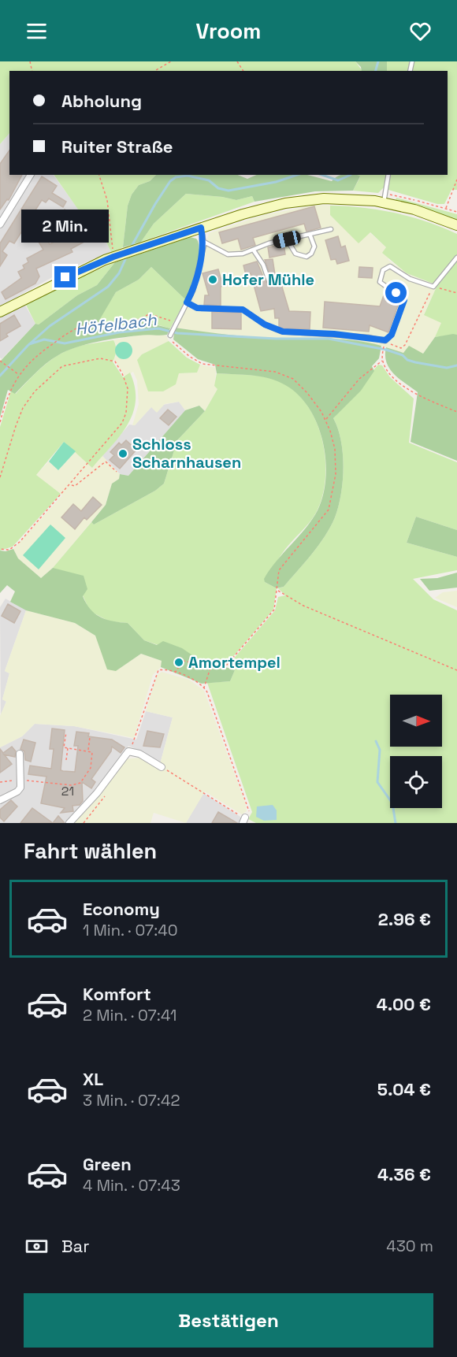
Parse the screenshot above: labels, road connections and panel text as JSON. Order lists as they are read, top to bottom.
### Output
{
  "water": ["Höfelbach"],
  "places": ["Hofer Mühle", "Schloss Scharnhausen", "Amortempel"],
  "house_numbers": ["21"],
  "north": "right",
  "page": {
    "header": "Vroom",
    "banner": ["Abholung", "Ruiter Straße"],
    "bubble": "2 Min.",
    "heading": "Fahrt wählen",
    "list": [
      {
        "name": "Economy",
        "note": "1 Min. · 07:40",
        "value": "2.96 €"
      },
      {
        "name": "Komfort",
        "note": "2 Min. · 07:41",
        "value": "4.00 €"
      },
      {
        "name": "XL",
        "note": "3 Min. · 07:42",
        "value": "5.04 €"
      },
      {
        "name": "Green",
        "note": "4 Min. · 07:43",
        "value": "4.36 €"
      }
    ],
    "pay": ["Bar", "430 m"],
    "buttons": "Bestätigen"
  }
}
